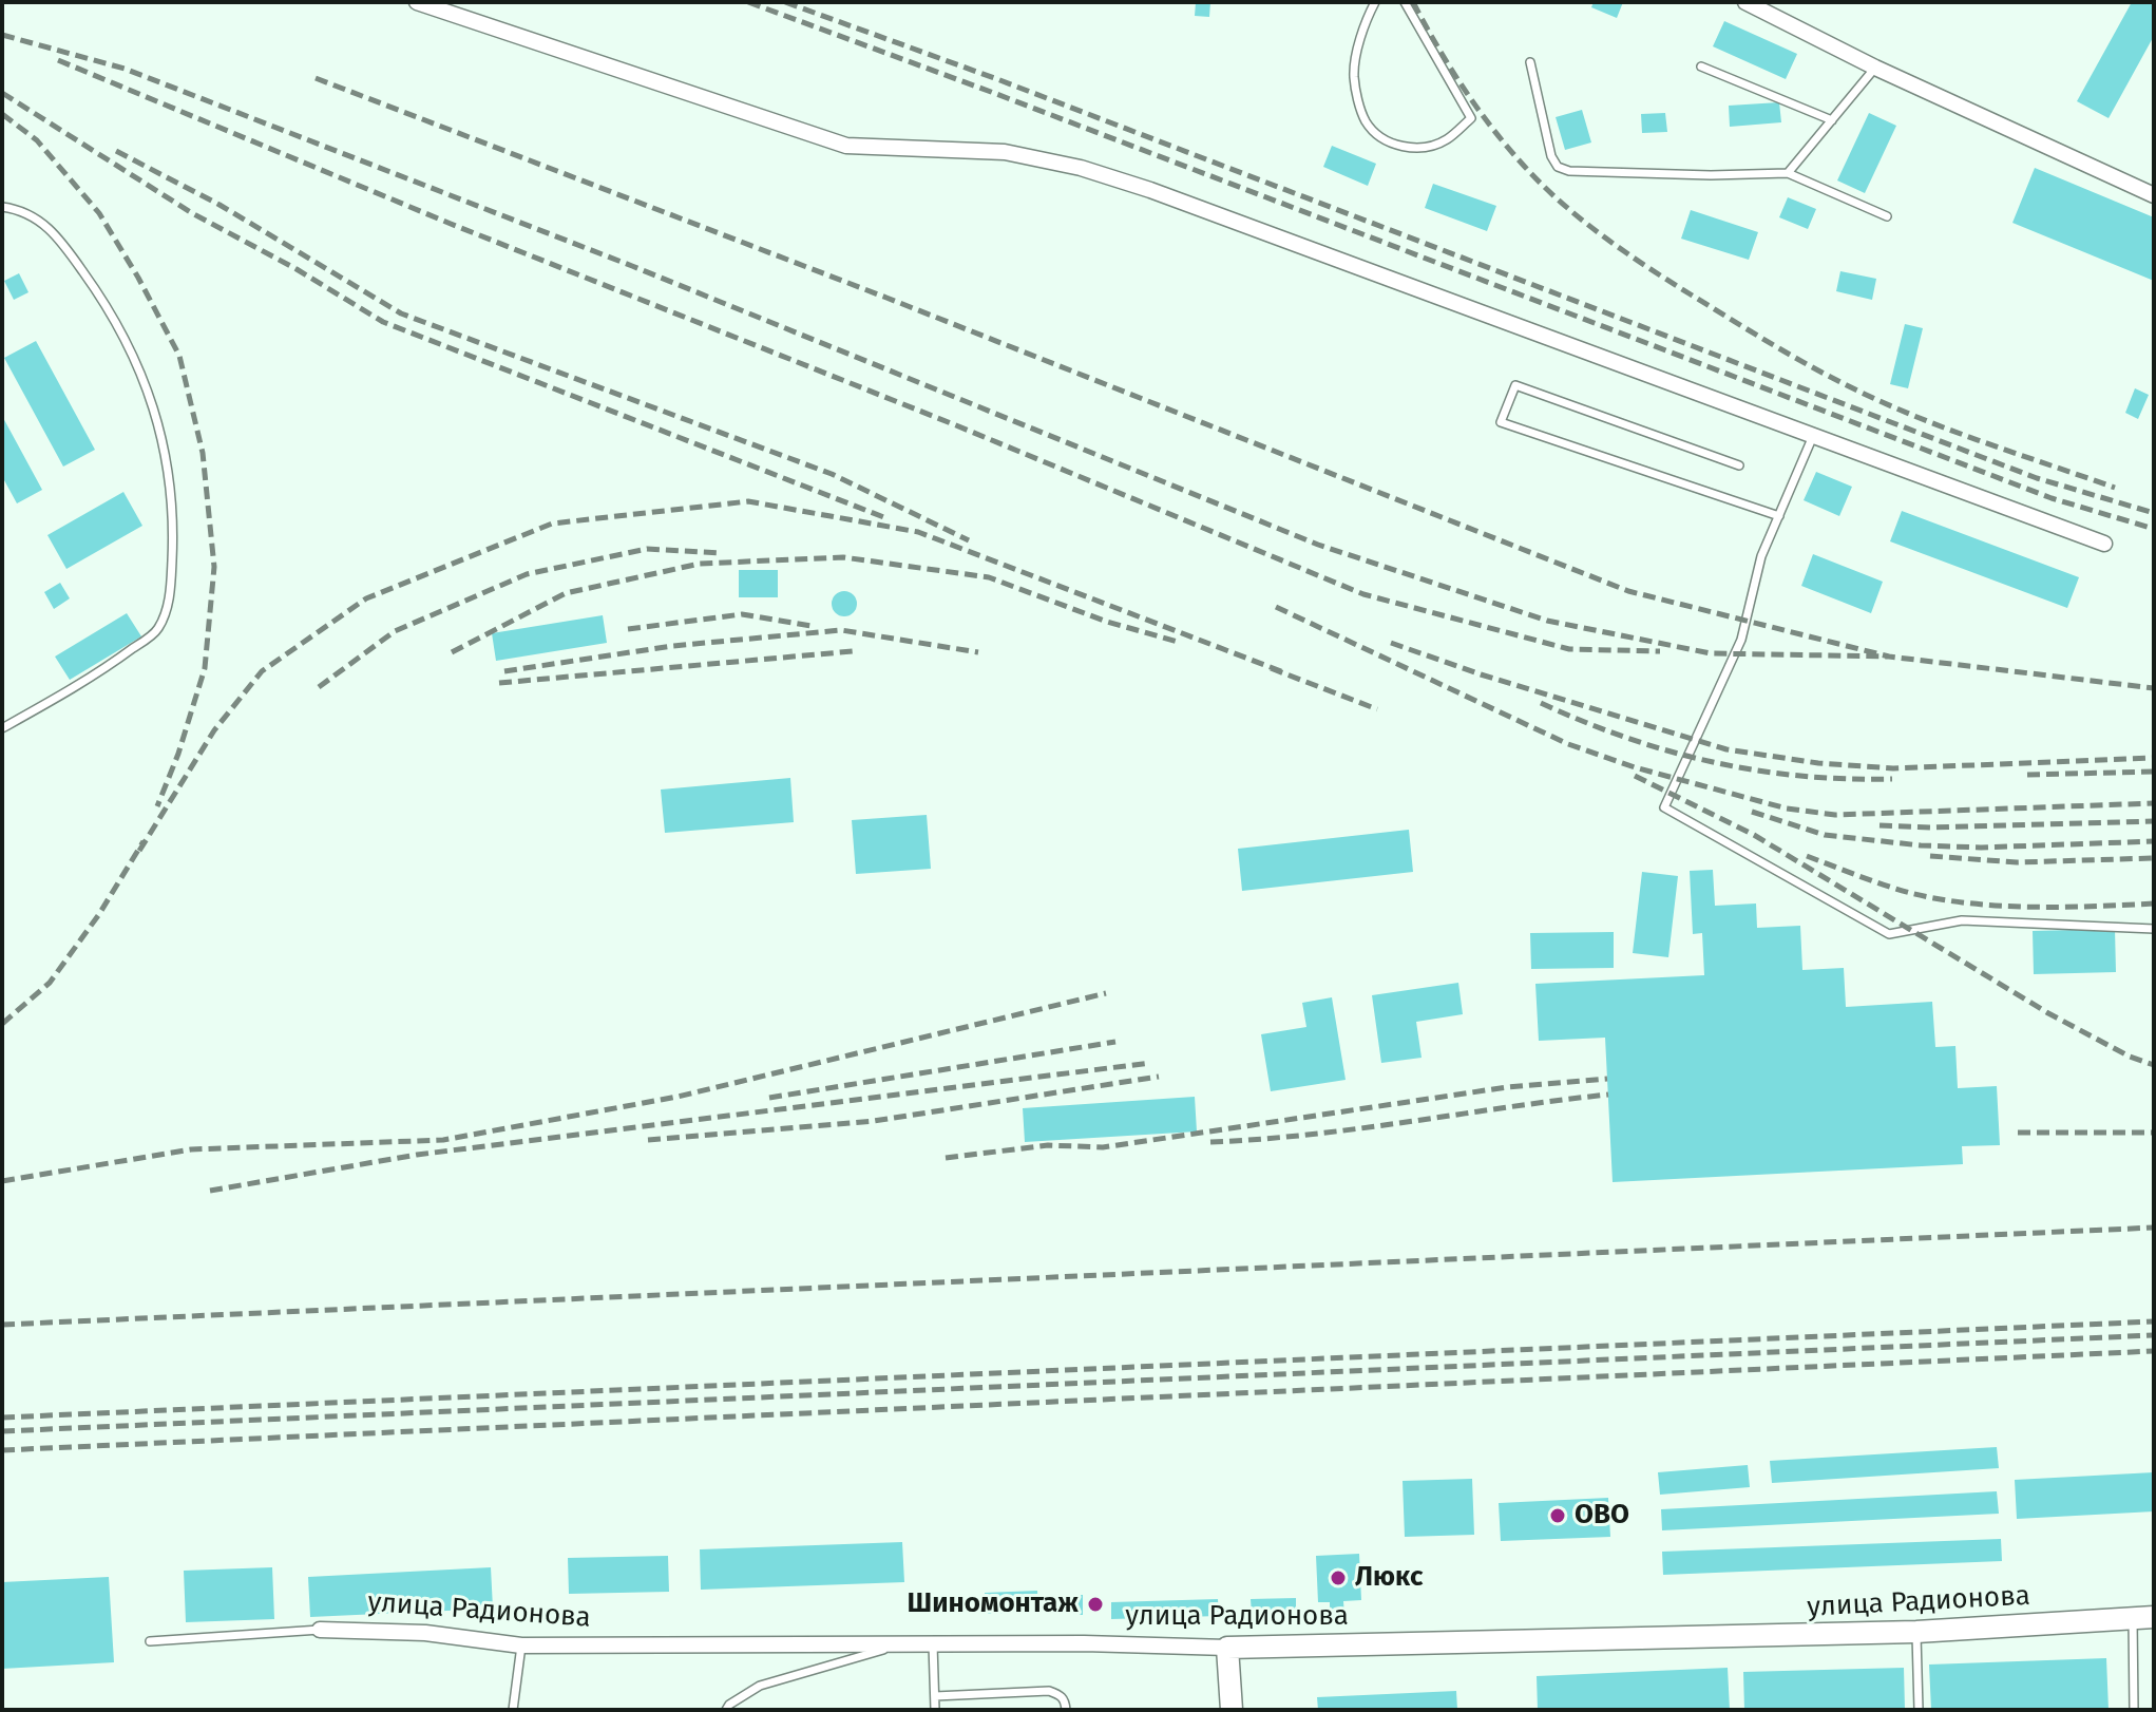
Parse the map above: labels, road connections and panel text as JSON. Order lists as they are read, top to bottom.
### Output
{
  "streets": {
    "street": ["улица Радионова"]
  },
  "places": ["OBO", "Люкс", "Шиномонтаж"]
}
